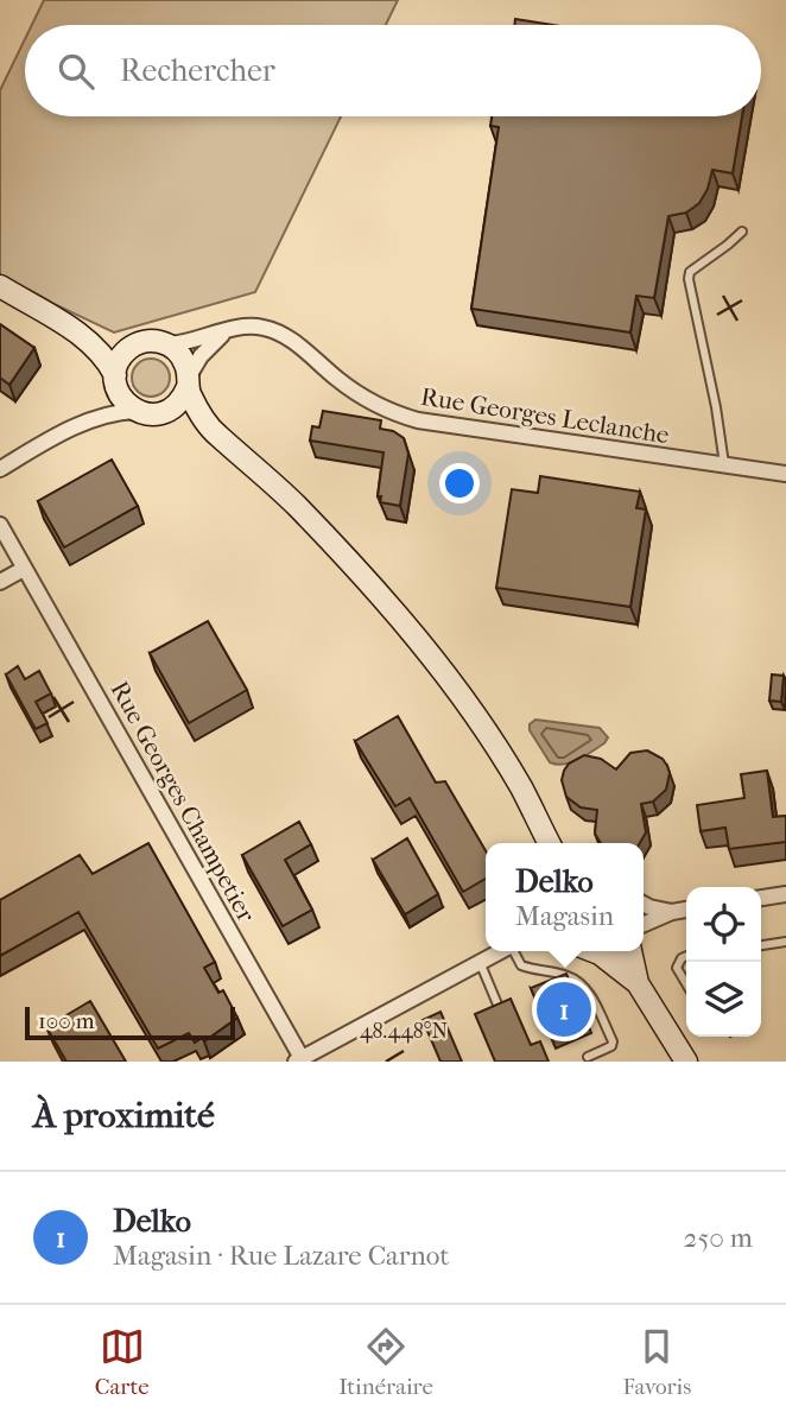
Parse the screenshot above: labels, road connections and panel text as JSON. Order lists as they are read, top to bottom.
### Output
{
  "streets": {
    "street": ["Rue Georges Leclanche", "Rue Georges Champetier"]
  },
  "scale_bar": "100 m",
  "page": {
    "search": "Rechercher",
    "popup": ["Delko", "Magasin"],
    "pins": "1",
    "scale": "100 m",
    "heading": "À proximité",
    "list": [
      {
        "mark": "1",
        "name": "Delko",
        "note": "Magasin · Rue Lazare Carnot",
        "value": "250 m"
      }
    ],
    "nav": ["Carte", "Itinéraire", "Favoris"]
  },
  "coordinates": ["48.448°N"]
}
